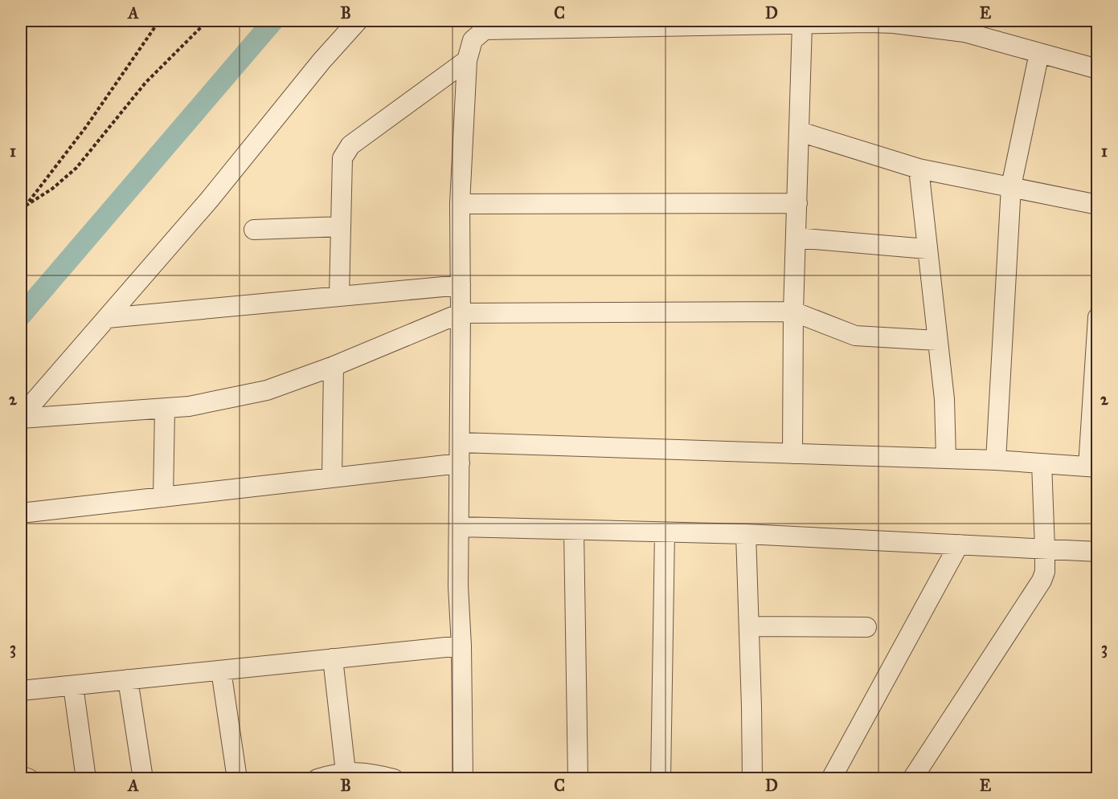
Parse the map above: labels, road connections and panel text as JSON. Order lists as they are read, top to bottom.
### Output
{
  "grid": {
    "columns": [
      "A",
      "B",
      "C",
      "D",
      "E"
    ],
    "rows": ["1", "2", "3"]
  }
}
